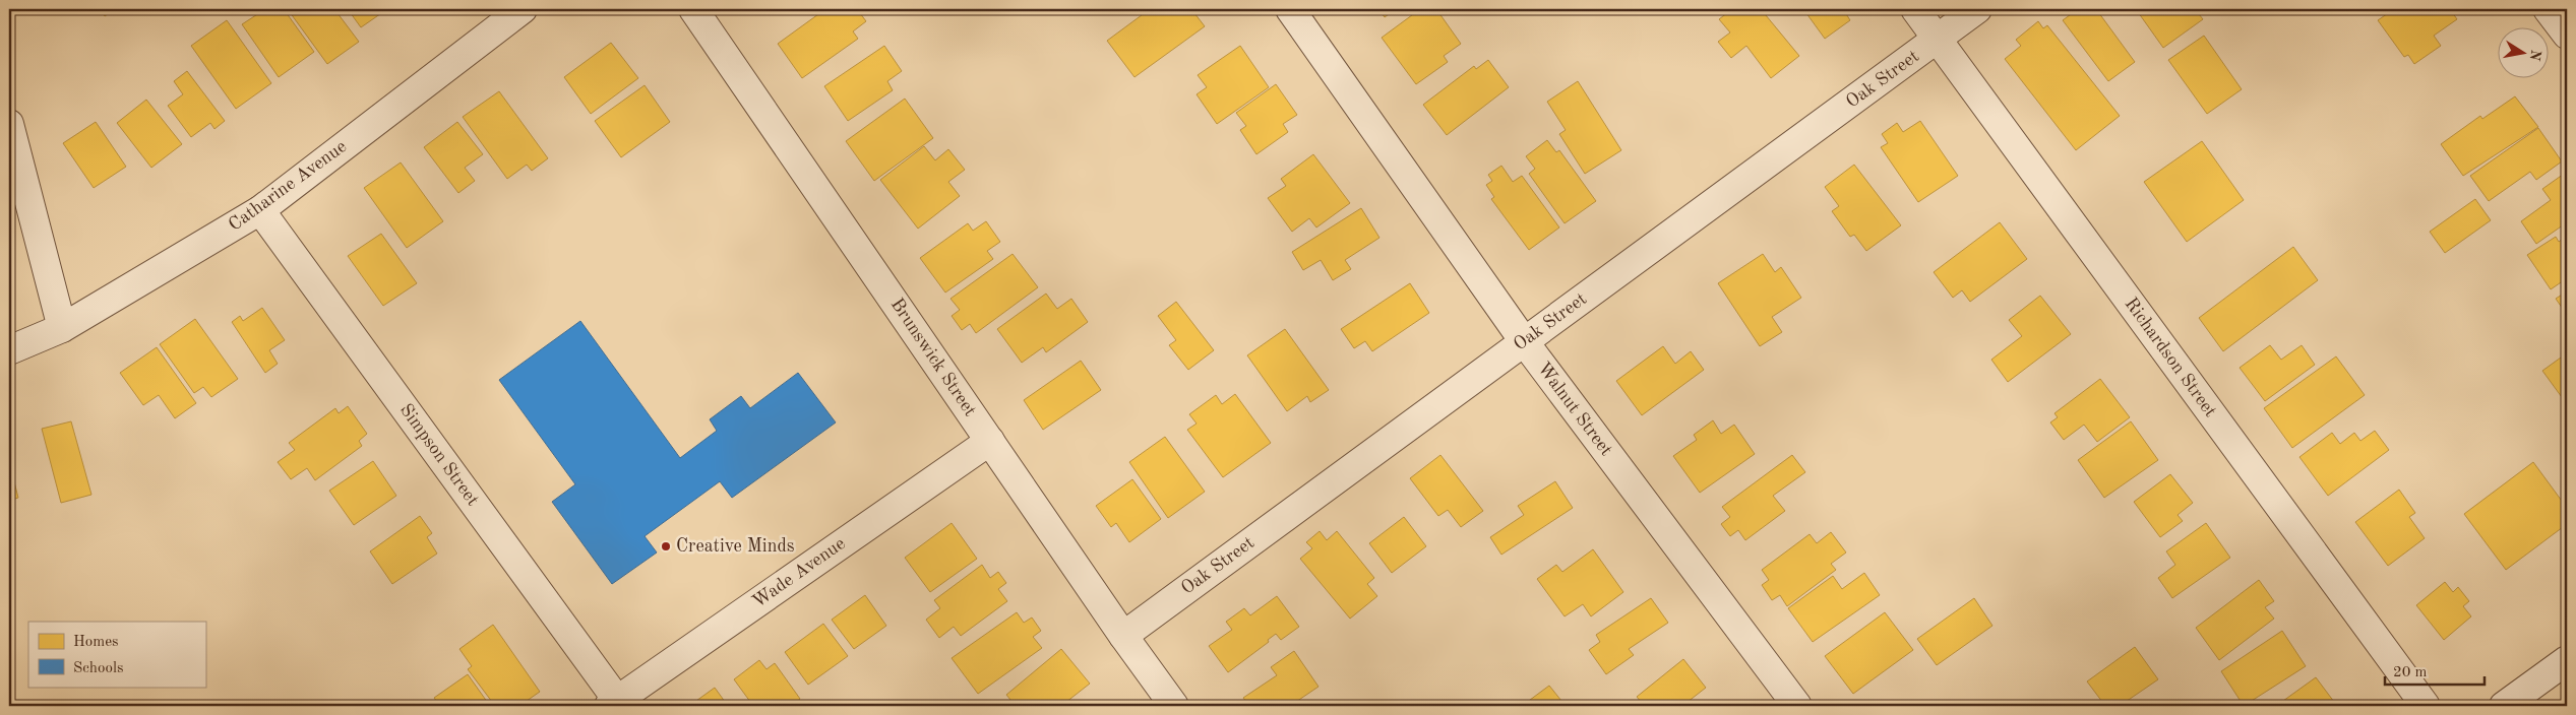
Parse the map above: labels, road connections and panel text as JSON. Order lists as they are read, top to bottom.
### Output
{
  "streets": {
    "street": [
      "Oak Street",
      "Catharine Avenue",
      "Brunswick Street",
      "Richardson Street",
      "Walnut Street",
      "Simpson Street",
      "Wade Avenue"
    ]
  },
  "crossings": [
    ["Oak Street", "Brunswick Street"],
    ["Oak Street", "Richardson Street"],
    ["Oak Street", "Walnut Street"],
    ["Catharine Avenue", "Simpson Street"],
    ["Brunswick Street", "Wade Avenue"],
    ["Simpson Street", "Wade Avenue"]
  ],
  "places": ["Creative Minds"],
  "legend": ["Homes", "Schools"],
  "scale_bar": "20 m",
  "north": "right"
}
